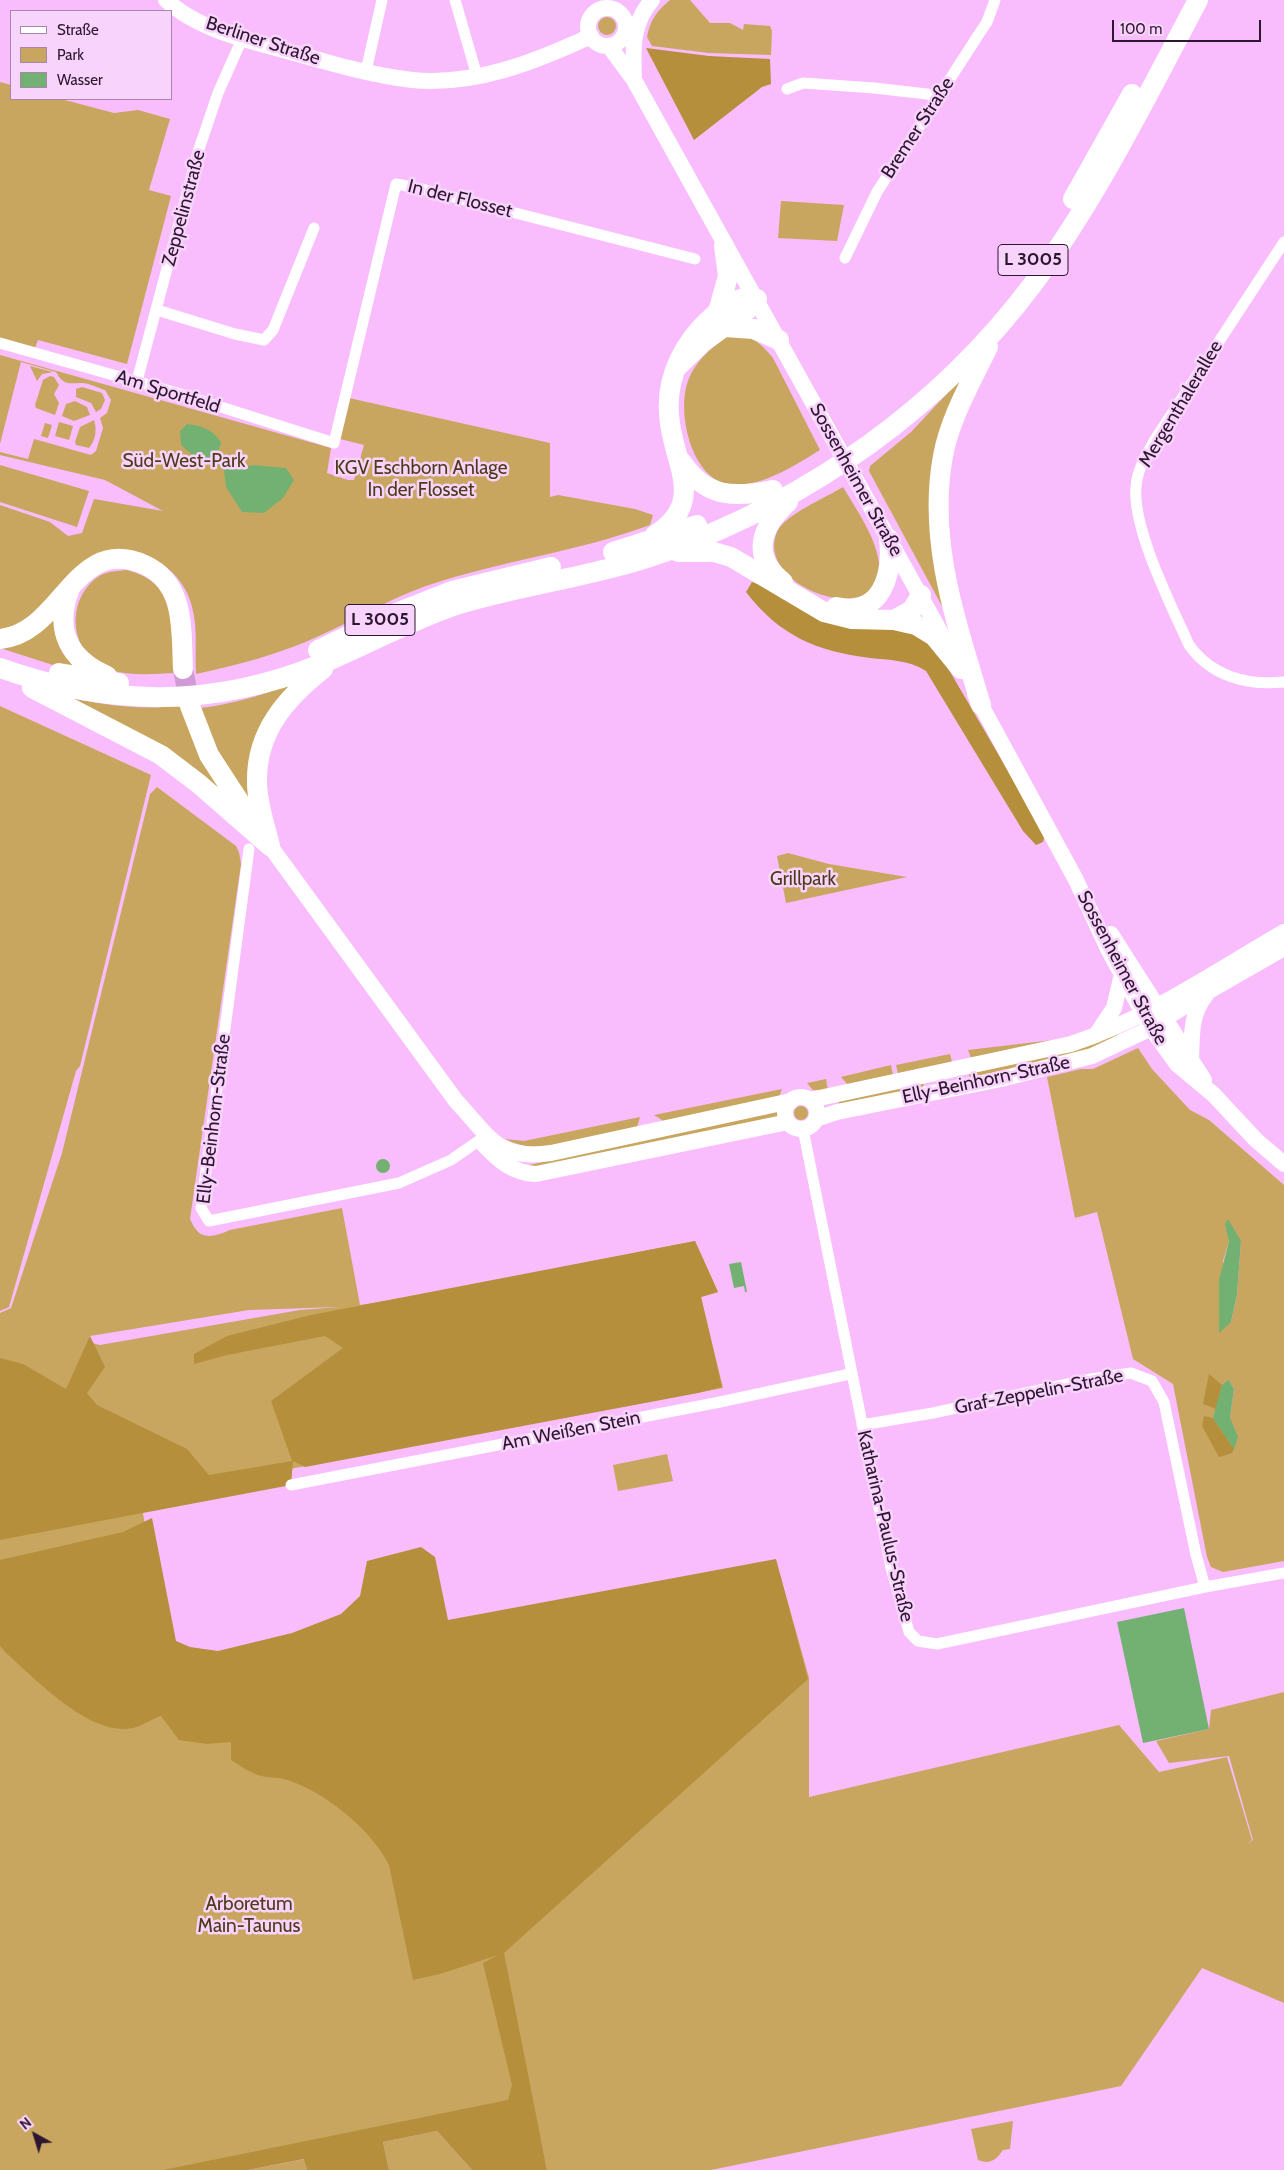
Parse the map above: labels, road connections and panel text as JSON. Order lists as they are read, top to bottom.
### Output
{
  "streets": {
    "highway": ["L 3005"],
    "street": [
      "Berliner Straße",
      "Bremer Straße",
      "In der Flosset",
      "Zeppelinstraße",
      "Am Sportfeld",
      "Mergenthalerallee",
      "Sossenheimer Straße",
      "Elly-Beinhorn-Straße",
      "Graf-Zeppelin-Straße",
      "Am Weißen Stein",
      "Katharina-Paulus-Straße"
    ]
  },
  "crossings": [
    ["Berliner Straße", "Zeppelinstraße"],
    ["Berliner Straße", "Sossenheimer Straße"],
    ["In der Flosset", "Am Sportfeld"],
    ["Zeppelinstraße", "Am Sportfeld"],
    ["Sossenheimer Straße", "Elly-Beinhorn-Straße"],
    ["Elly-Beinhorn-Straße", "Katharina-Paulus-Straße"],
    ["Graf-Zeppelin-Straße", "Katharina-Paulus-Straße"],
    ["Am Weißen Stein", "Katharina-Paulus-Straße"]
  ],
  "parks": [
    "Süd-West-Park",
    "KGV Eschborn Anlage In der Flosset",
    "Grillpark",
    "Arboretum Main-Taunus"
  ],
  "legend": ["Straße", "Park", "Wasser"],
  "scale_bar": "100 m",
  "north": "top left"
}
